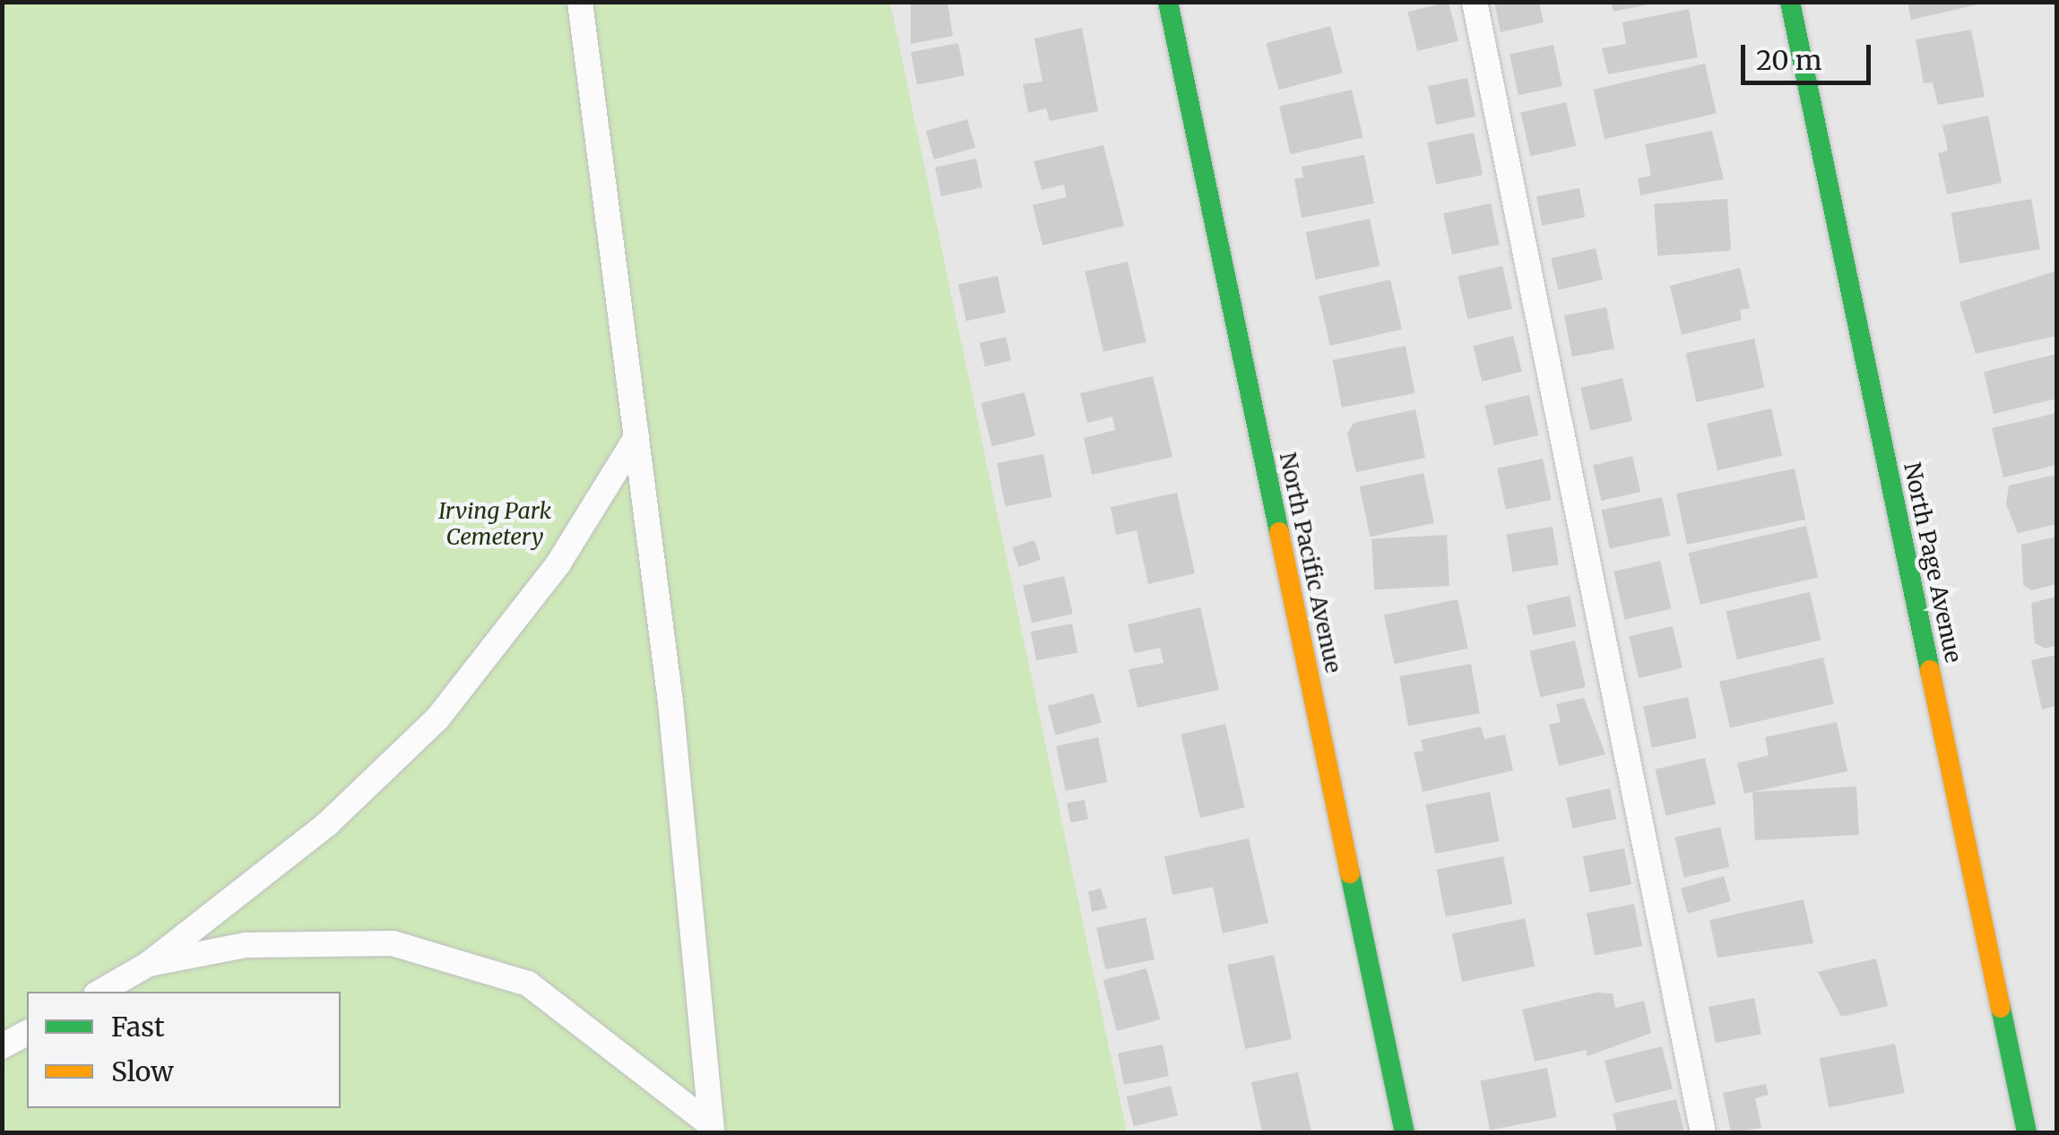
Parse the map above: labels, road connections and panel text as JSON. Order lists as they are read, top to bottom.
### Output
{
  "streets": {
    "street": ["North Pacific Avenue", "North Page Avenue"]
  },
  "parks": ["Irving Park Cemetery"],
  "legend": ["Fast", "Slow"],
  "scale_bar": "20 m"
}
